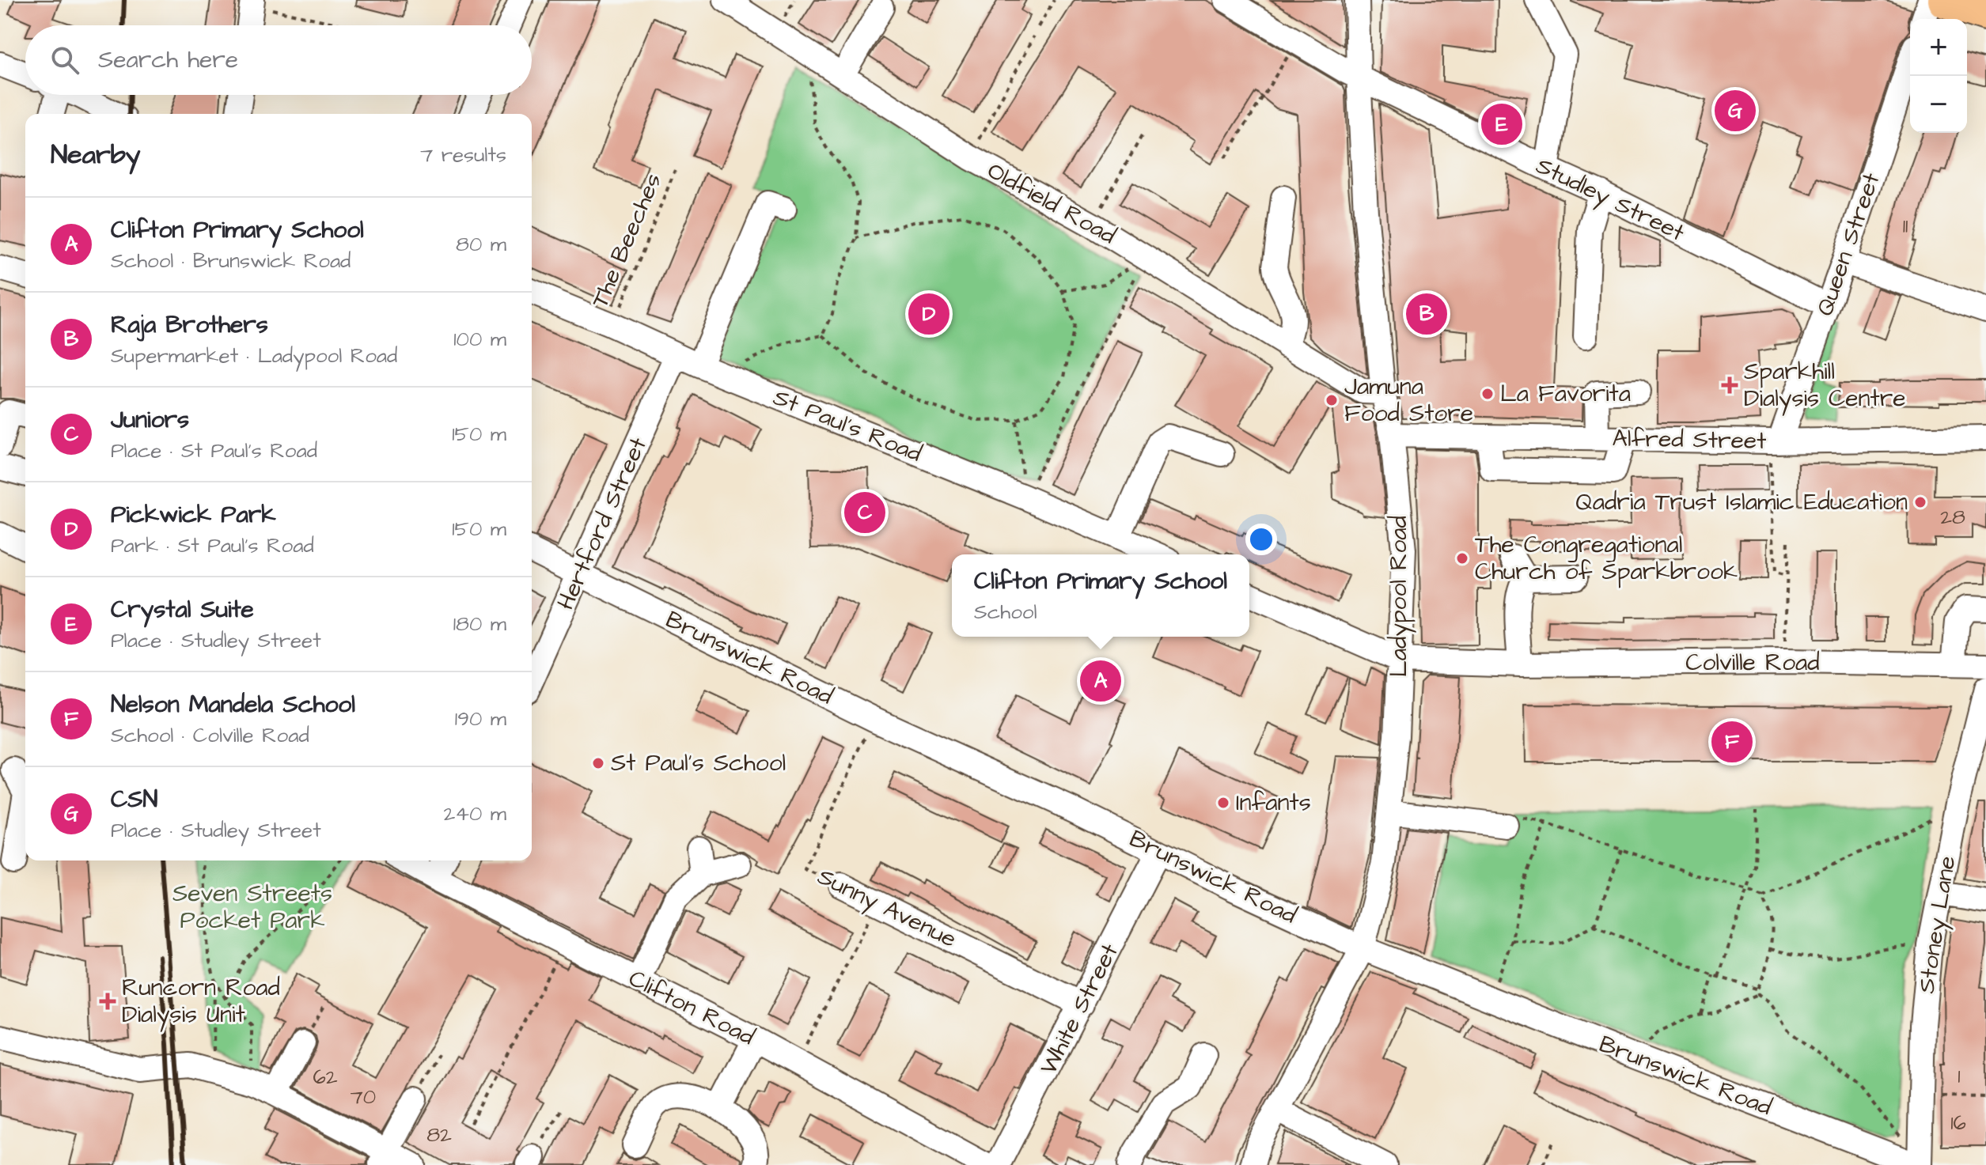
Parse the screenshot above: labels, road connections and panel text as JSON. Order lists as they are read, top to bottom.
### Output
{
  "streets": {
    "street": [
      "Studley Street",
      "Oldfield Road",
      "Queen Street",
      "St Paul's Road",
      "Alfred Street",
      "Hertford Street",
      "Ladypool Road",
      "Brunswick Road",
      "Colville Road",
      "Sunny Avenue",
      "Stoney Lane",
      "Clifton Road",
      "White Street"
    ],
    "path": ["The Beeches"]
  },
  "crossings": [
    ["Studley Street", "Queen Street"],
    ["Studley Street", "Ladypool Road"],
    ["Oldfield Road", "Ladypool Road"],
    ["The Beeches", "St Paul's Road"],
    ["Queen Street", "Alfred Street"],
    ["St Paul's Road", "Hertford Street"],
    ["Alfred Street", "Ladypool Road"],
    ["Hertford Street", "Brunswick Road"],
    ["Ladypool Road", "Brunswick Road"],
    ["Ladypool Road", "Colville Road"],
    ["Brunswick Road", "Sunny Avenue"],
    ["Brunswick Road", "Stoney Lane"],
    ["Brunswick Road", "White Street"],
    ["Sunny Avenue", "White Street"]
  ],
  "parks": ["Seven Streets Pocket Park"],
  "places": {
    "health": ["Sparkhill Dialysis Centre", "Runcorn Road Dialysis Unit"],
    "other": [
      "La Favorita",
      "Jamuna Food Store",
      "Qadria Trust Islamic Education",
      "The Congregational Church of Sparkbrook",
      "St Paul's School",
      "Infants"
    ]
  },
  "house_numbers": [
    "11",
    "28",
    "1",
    "62",
    "70",
    "16",
    "82"
  ],
  "page": {
    "map_buttons": ["+", "−"],
    "search": "Search here",
    "pins": [
      "G",
      "E",
      "B",
      "D",
      "C",
      "A",
      "F"
    ],
    "heading": ["Nearby", "7 results"],
    "list": [
      {
        "mark": "A",
        "name": "Clifton Primary School",
        "note": "School · Brunswick Road",
        "value": "80 m"
      },
      {
        "mark": "B",
        "name": "Raja Brothers",
        "note": "Supermarket · Ladypool Road",
        "value": "100 m"
      },
      {
        "mark": "C",
        "name": "Juniors",
        "note": "Place · St Paul's Road",
        "value": "150 m"
      },
      {
        "mark": "D",
        "name": "Pickwick Park",
        "note": "Park · St Paul's Road",
        "value": "150 m"
      },
      {
        "mark": "E",
        "name": "Crystal Suite",
        "note": "Place · Studley Street",
        "value": "180 m"
      },
      {
        "mark": "F",
        "name": "Nelson Mandela School",
        "note": "School · Colville Road",
        "value": "190 m"
      },
      {
        "mark": "G",
        "name": "CSN",
        "note": "Place · Studley Street",
        "value": "240 m"
      }
    ],
    "popup": ["Clifton Primary School", "School"]
  }
}
